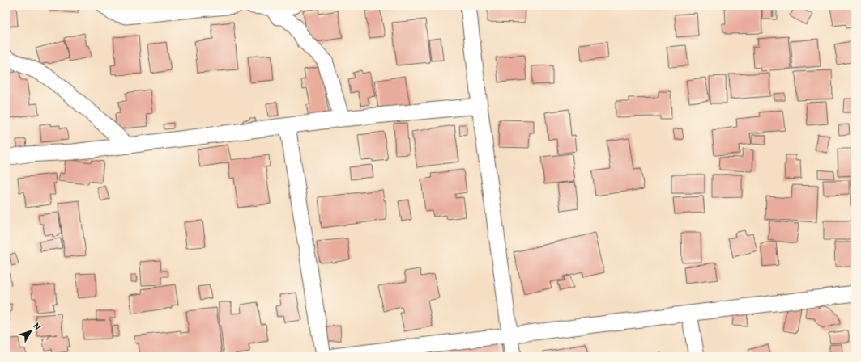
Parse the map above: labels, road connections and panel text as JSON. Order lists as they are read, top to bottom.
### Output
{
  "north": "top right"
}
